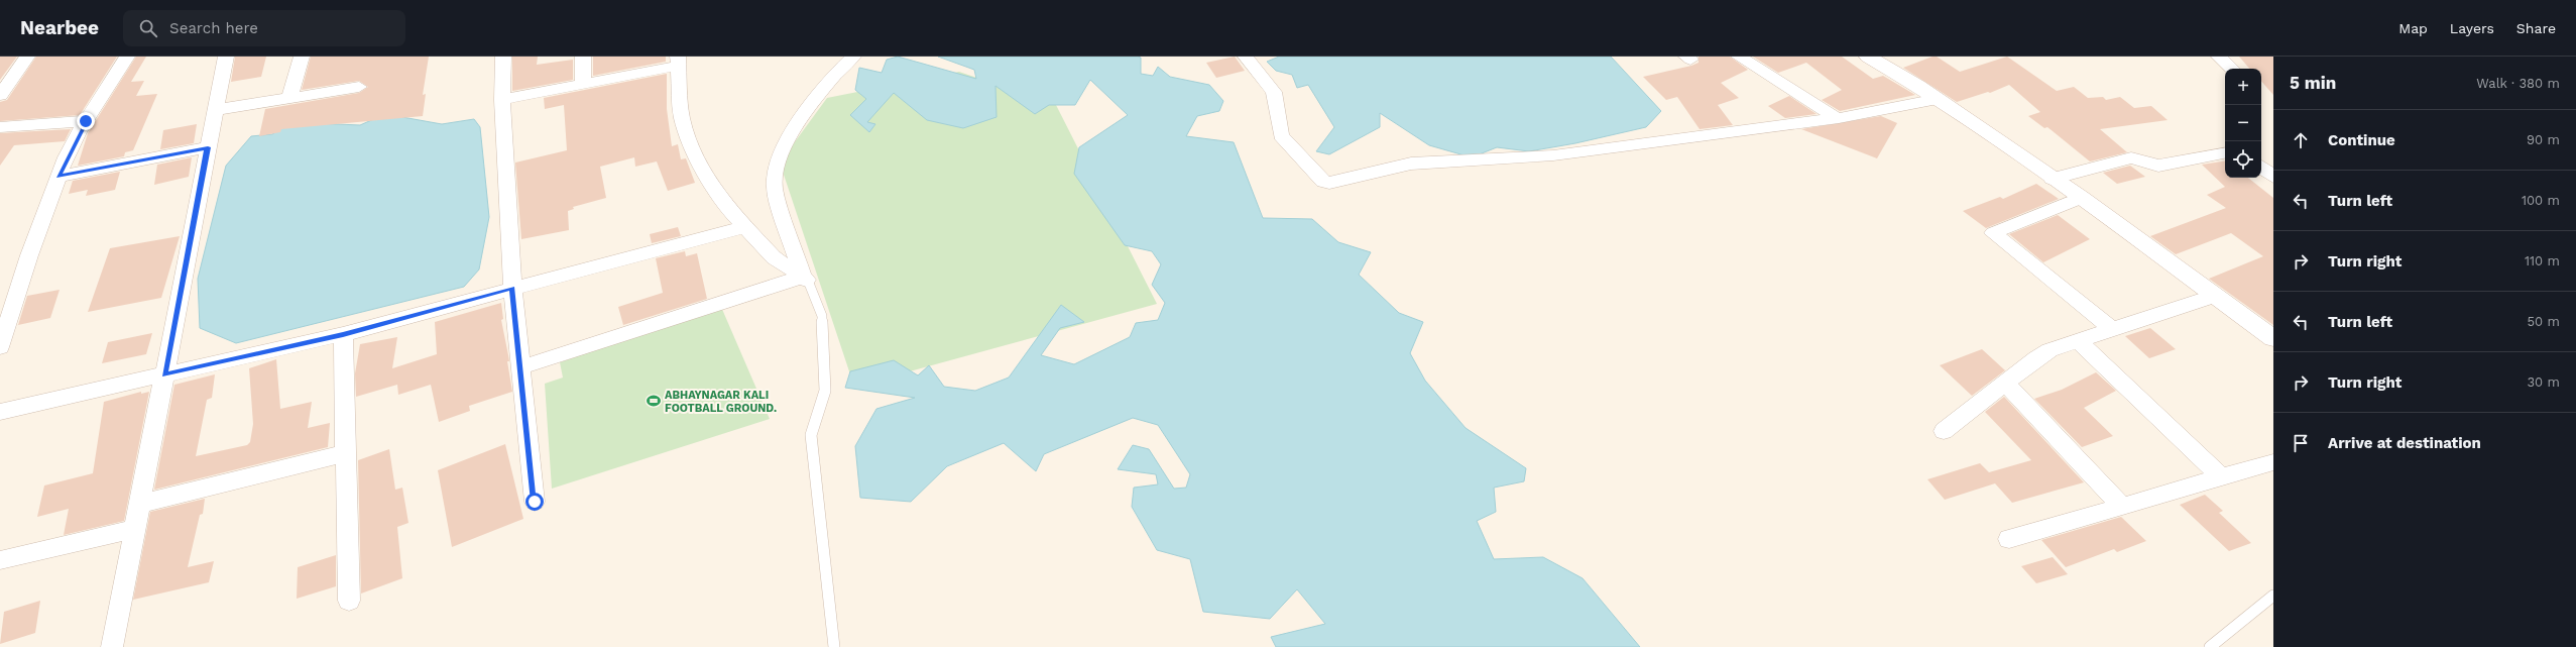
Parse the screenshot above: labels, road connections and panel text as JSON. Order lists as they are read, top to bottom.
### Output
{
  "places": {
    "sports": ["ABHAYNAGAR KALI FOOTBALL GROUND."]
  },
  "page": {
    "header": "Nearbee",
    "search": "Search here",
    "nav": ["Map", "Layers", "Share"],
    "heading": ["5 min", "Walk · 380 m"],
    "map_buttons": ["+", "−"],
    "list": [
      ["Continue", "90 m"],
      ["Turn left", "100 m"],
      ["Turn right", "110 m"],
      ["Turn left", "50 m"],
      ["Turn right", "30 m"],
      "Arrive at destination"
    ]
  }
}
